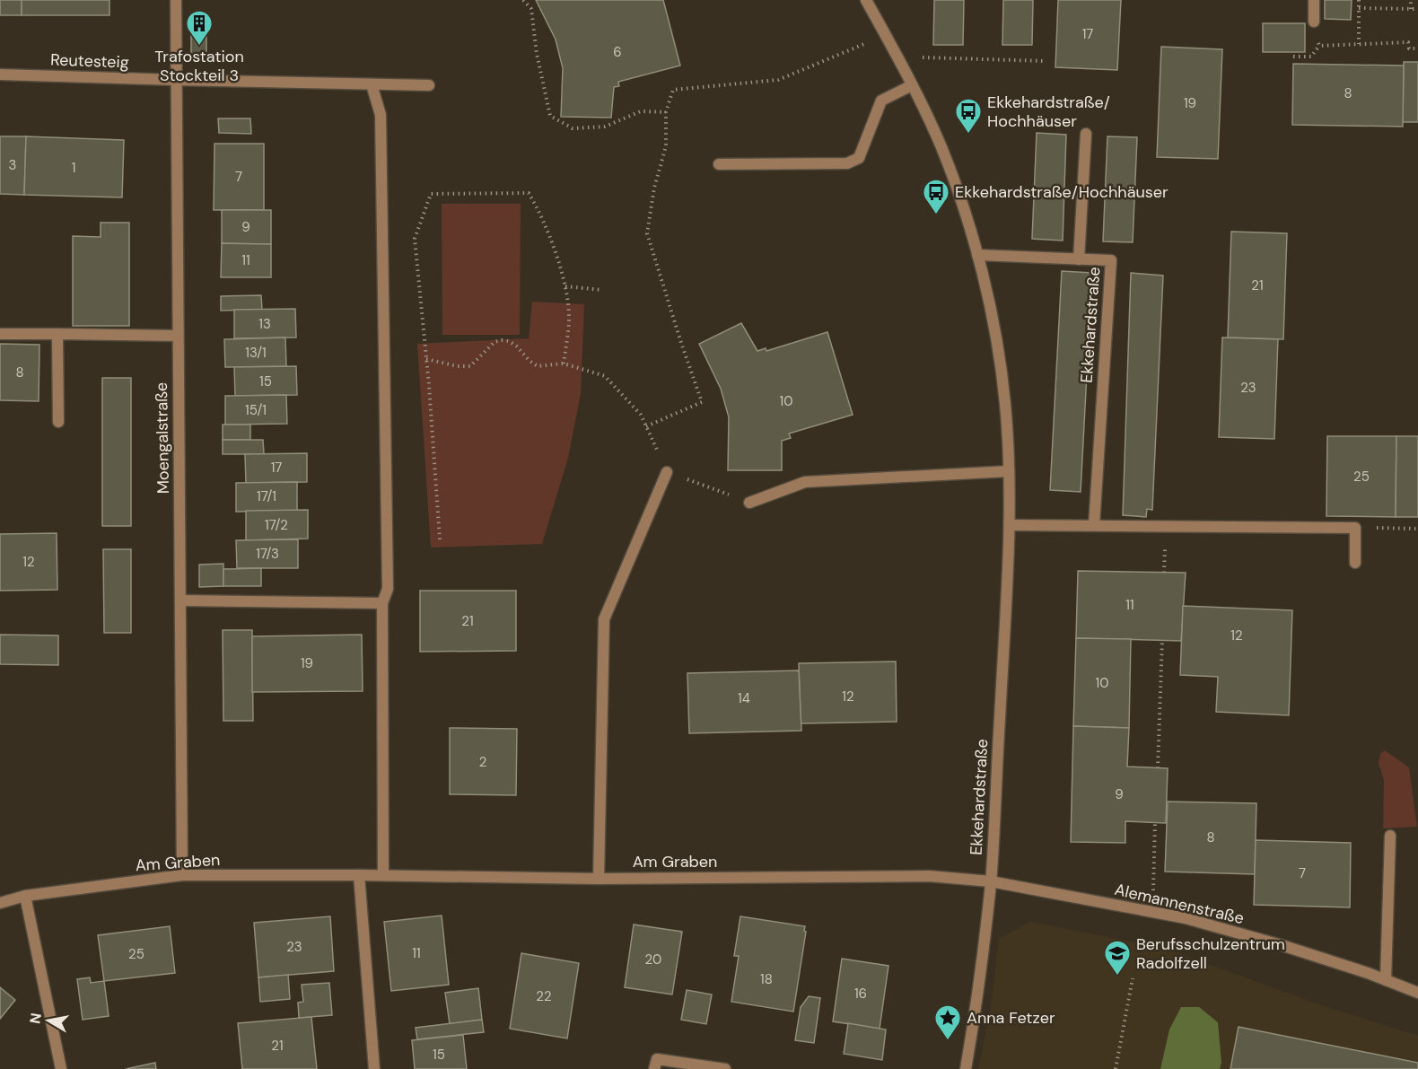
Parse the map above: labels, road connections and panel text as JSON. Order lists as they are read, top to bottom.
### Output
{
  "streets": {
    "street": [
      "Reutesteig",
      "Ekkehardstraße",
      "Moengalstraße",
      "Am Graben",
      "Alemannenstraße"
    ]
  },
  "crossings": [
    ["Reutesteig", "Moengalstraße"],
    ["Ekkehardstraße", "Am Graben"],
    ["Ekkehardstraße", "Alemannenstraße"],
    ["Moengalstraße", "Am Graben"],
    ["Am Graben", "Alemannenstraße"]
  ],
  "places": {
    "building": ["Trafostation Stockteil 3"],
    "bus stop": ["Ekkehardstraße/ Hochhäuser", "Ekkehardstraße/Hochhäuser"],
    "school or university": ["Berufsschulzentrum Radolfzell"],
    "place": ["Anna Fetzer"]
  },
  "house_numbers": [
    "17",
    "6",
    "8",
    "19",
    "3",
    "1",
    "7",
    "9",
    "11",
    "21",
    "13",
    "13/1",
    "8",
    "15",
    "23",
    "10",
    "15/1",
    "17",
    "25",
    "17/1",
    "17/2",
    "17/3",
    "12",
    "11",
    "21",
    "12",
    "19",
    "10",
    "12",
    "14",
    "2",
    "9",
    "8",
    "7",
    "23",
    "11",
    "25",
    "20",
    "18",
    "16",
    "22",
    "21",
    "15"
  ],
  "north": "left"
}
